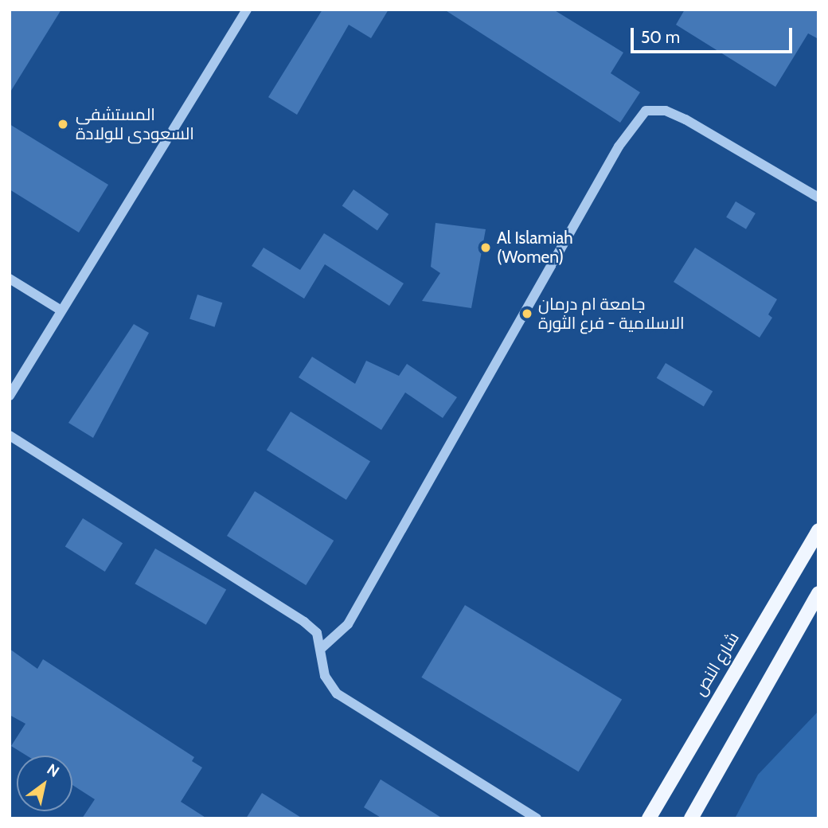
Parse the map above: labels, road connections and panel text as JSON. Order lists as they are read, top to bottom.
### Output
{
  "streets": {
    "main road": ["شارع النص"]
  },
  "places": ["المستشفى السعودى للولادة", "Al Islamiah (Women)", "جامعة ام درمان الاسلامية - فرع الثورة"],
  "scale_bar": "50 m",
  "north": "top right"
}
